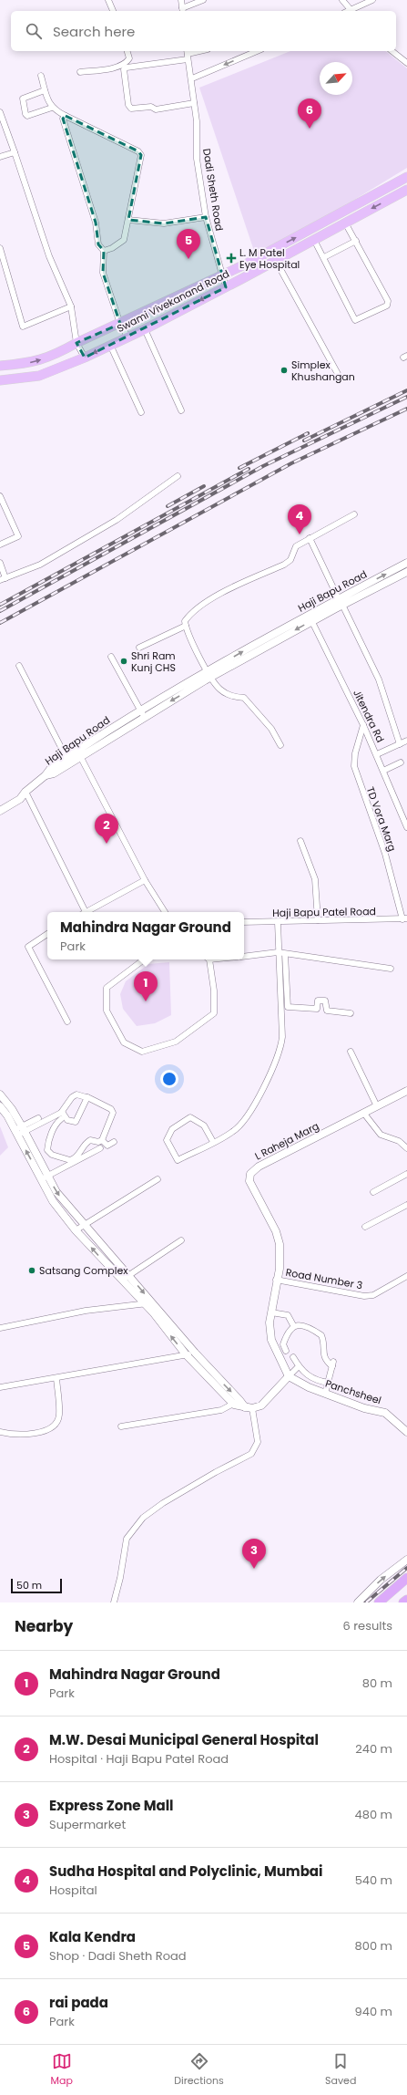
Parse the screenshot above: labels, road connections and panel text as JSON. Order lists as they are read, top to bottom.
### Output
{
  "streets": {
    "main road": ["Swami Vivekanand Road"],
    "street": [
      "Dadi Sheth Road",
      "Haji Bapu Road",
      "Jitendra Rd",
      "TD Vora Marg",
      "Haji Bapu Patel Road",
      "L Raheja Marg",
      "Road Number 3",
      "Panchsheel"
    ]
  },
  "crossings": [
    ["Dadi Sheth Road", "Swami Vivekanand Road"],
    ["Haji Bapu Road", "Jitendra Rd"],
    ["Jitendra Rd", "TD Vora Marg"],
    ["TD Vora Marg", "Haji Bapu Patel Road"],
    ["L Raheja Marg", "Road Number 3"],
    ["L Raheja Marg", "Panchsheel"]
  ],
  "places": {
    "health": ["L. M Patel Eye Hospital"],
    "other": ["Simplex Khushangan", "Shri Ram Kunj CHS", "Satsang Complex"]
  },
  "scale_bar": "50 m",
  "north": "top right",
  "page": {
    "search": "Search here",
    "pins": [
      "6",
      "5",
      "4",
      "2",
      "1",
      "3"
    ],
    "popup": ["Mahindra Nagar Ground", "Park"],
    "scale": "50 m",
    "heading": ["Nearby", "6 results"],
    "list": [
      {
        "mark": "1",
        "name": "Mahindra Nagar Ground",
        "note": "Park",
        "value": "80 m"
      },
      {
        "mark": "2",
        "name": "M.W. Desai Municipal General Hospital",
        "note": "Hospital · Haji Bapu Patel Road",
        "value": "240 m"
      },
      {
        "mark": "3",
        "name": "Express Zone Mall",
        "note": "Supermarket",
        "value": "480 m"
      },
      {
        "mark": "4",
        "name": "Sudha Hospital and Polyclinic, Mumbai",
        "note": "Hospital",
        "value": "540 m"
      },
      {
        "mark": "5",
        "name": "Kala Kendra",
        "note": "Shop · Dadi Sheth Road",
        "value": "800 m"
      },
      {
        "mark": "6",
        "name": "rai pada",
        "note": "Park",
        "value": "940 m"
      }
    ],
    "nav": ["Map", "Directions", "Saved"]
  }
}
